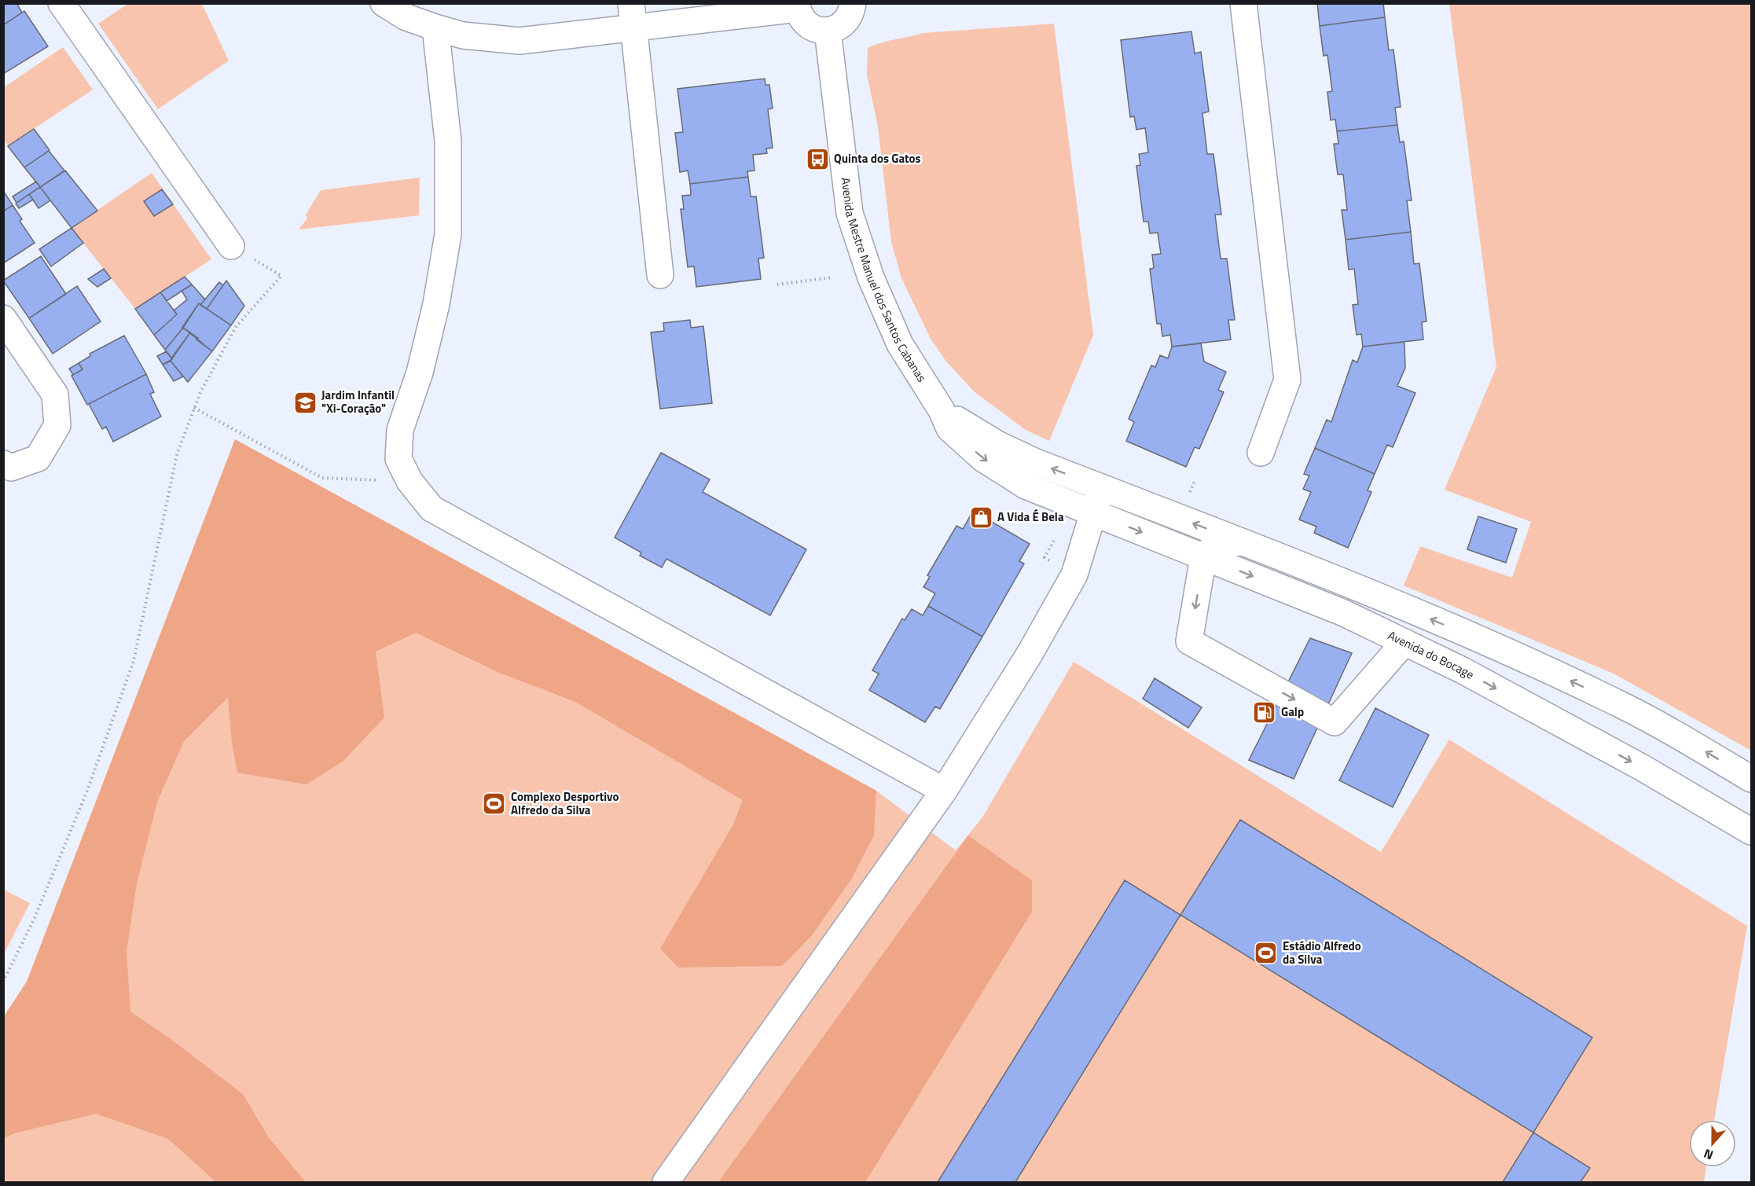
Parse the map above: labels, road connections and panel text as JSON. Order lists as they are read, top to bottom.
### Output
{
  "streets": {
    "street": ["Avenida Mestre Manuel dos Santos Cabanas", "Avenida do Bocage"]
  },
  "crossings": [
    ["Avenida Mestre Manuel dos Santos Cabanas", "Avenida do Bocage"]
  ],
  "places": {
    "bus stop": ["Quinta dos Gatos"],
    "school or university": ["Jardim Infantil \"Xi-Coração\""],
    "shop": ["A Vida É Bela"],
    "fuel station": ["Galp"],
    "sports": ["Complexo Desportivo Alfredo da Silva", "Estádio Alfredo da Silva"]
  },
  "north": "bottom"
}
